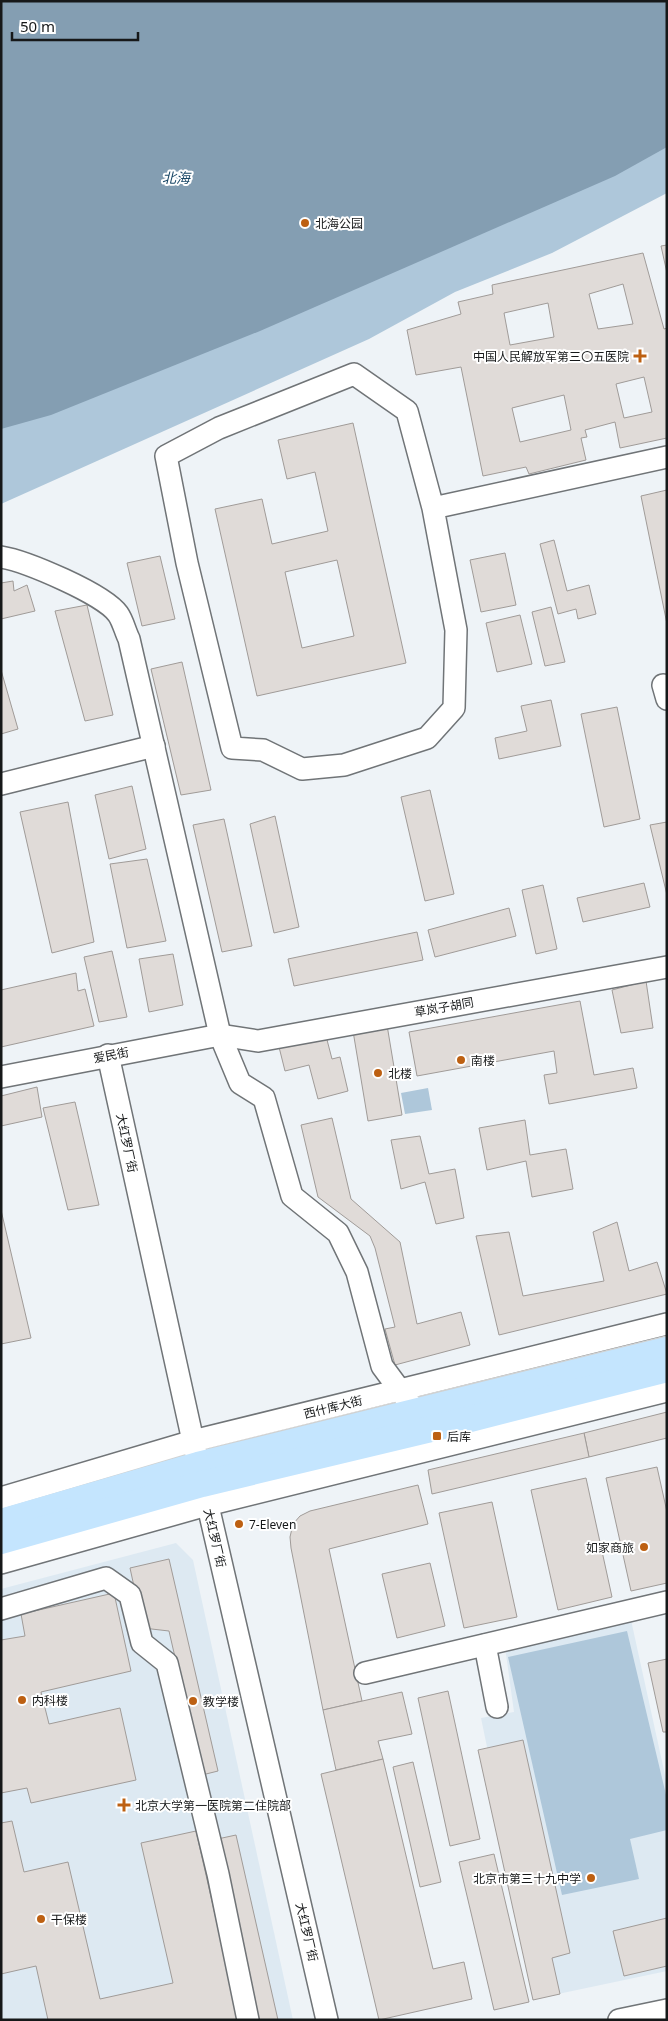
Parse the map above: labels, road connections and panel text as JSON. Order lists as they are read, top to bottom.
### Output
{
  "streets": {
    "main road": ["西什库大街"],
    "street": ["草岚子胡同", "爱民街", "大红罗厂街"]
  },
  "crossings": [
    ["草岚子胡同", "爱民街"],
    ["爱民街", "大红罗厂街"],
    ["大红罗厂街", "西什库大街"]
  ],
  "water": ["北海"],
  "places": {
    "other": [
      "北海公园",
      "南楼",
      "北楼",
      "7-Eleven",
      "如家商旅",
      "内科楼",
      "教学楼",
      "北京市第三十九中学",
      "干保楼"
    ],
    "health": ["中国人民解放军第三〇五医院", "北京大学第一医院第二住院部"],
    "transit": ["后库"]
  },
  "scale_bar": "50 m"
}
